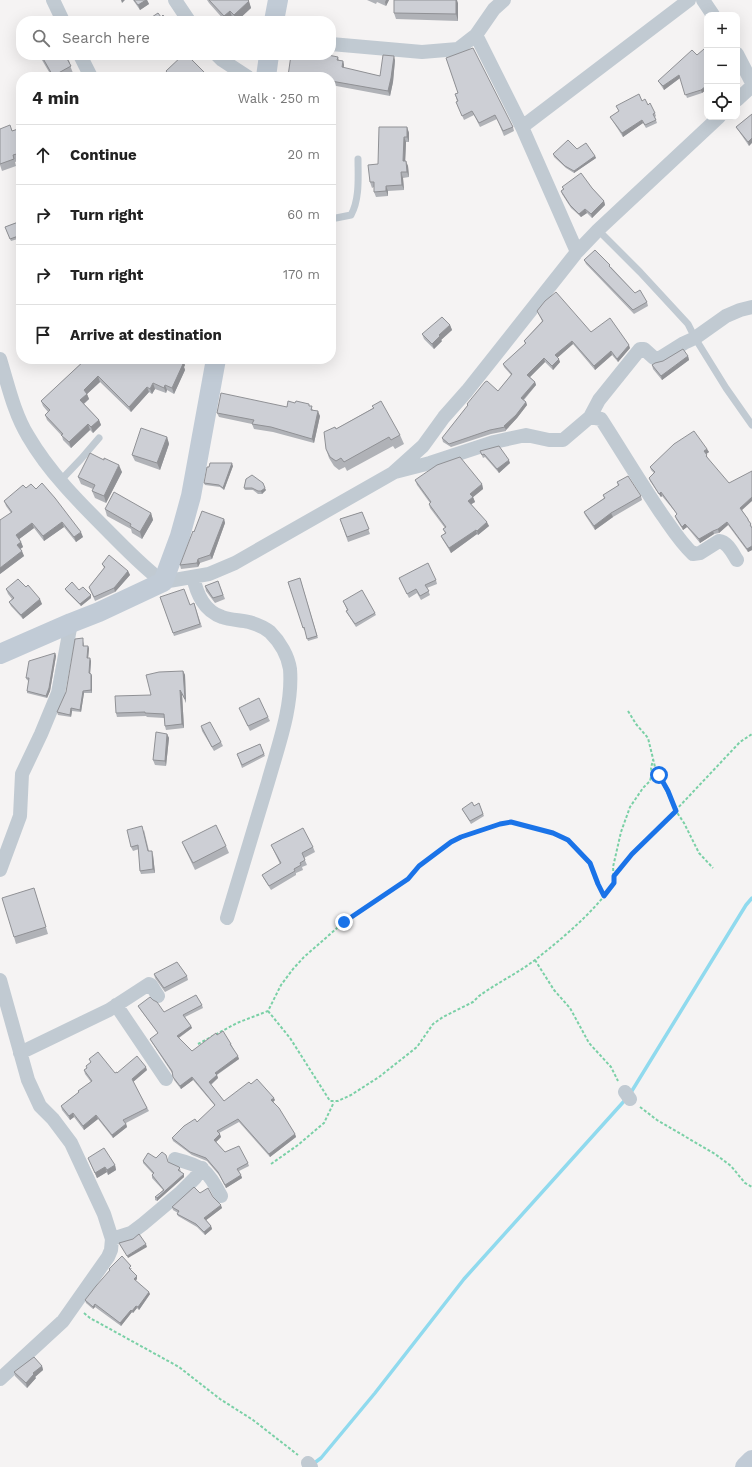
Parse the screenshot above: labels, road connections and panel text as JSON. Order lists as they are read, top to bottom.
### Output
{
  "page": {
    "map_buttons": ["+", "−"],
    "search": "Search here",
    "heading": ["4 min", "Walk · 250 m"],
    "list": [
      ["Continue", "20 m"],
      ["Turn right", "60 m"],
      ["Turn right", "170 m"],
      "Arrive at destination"
    ]
  }
}
